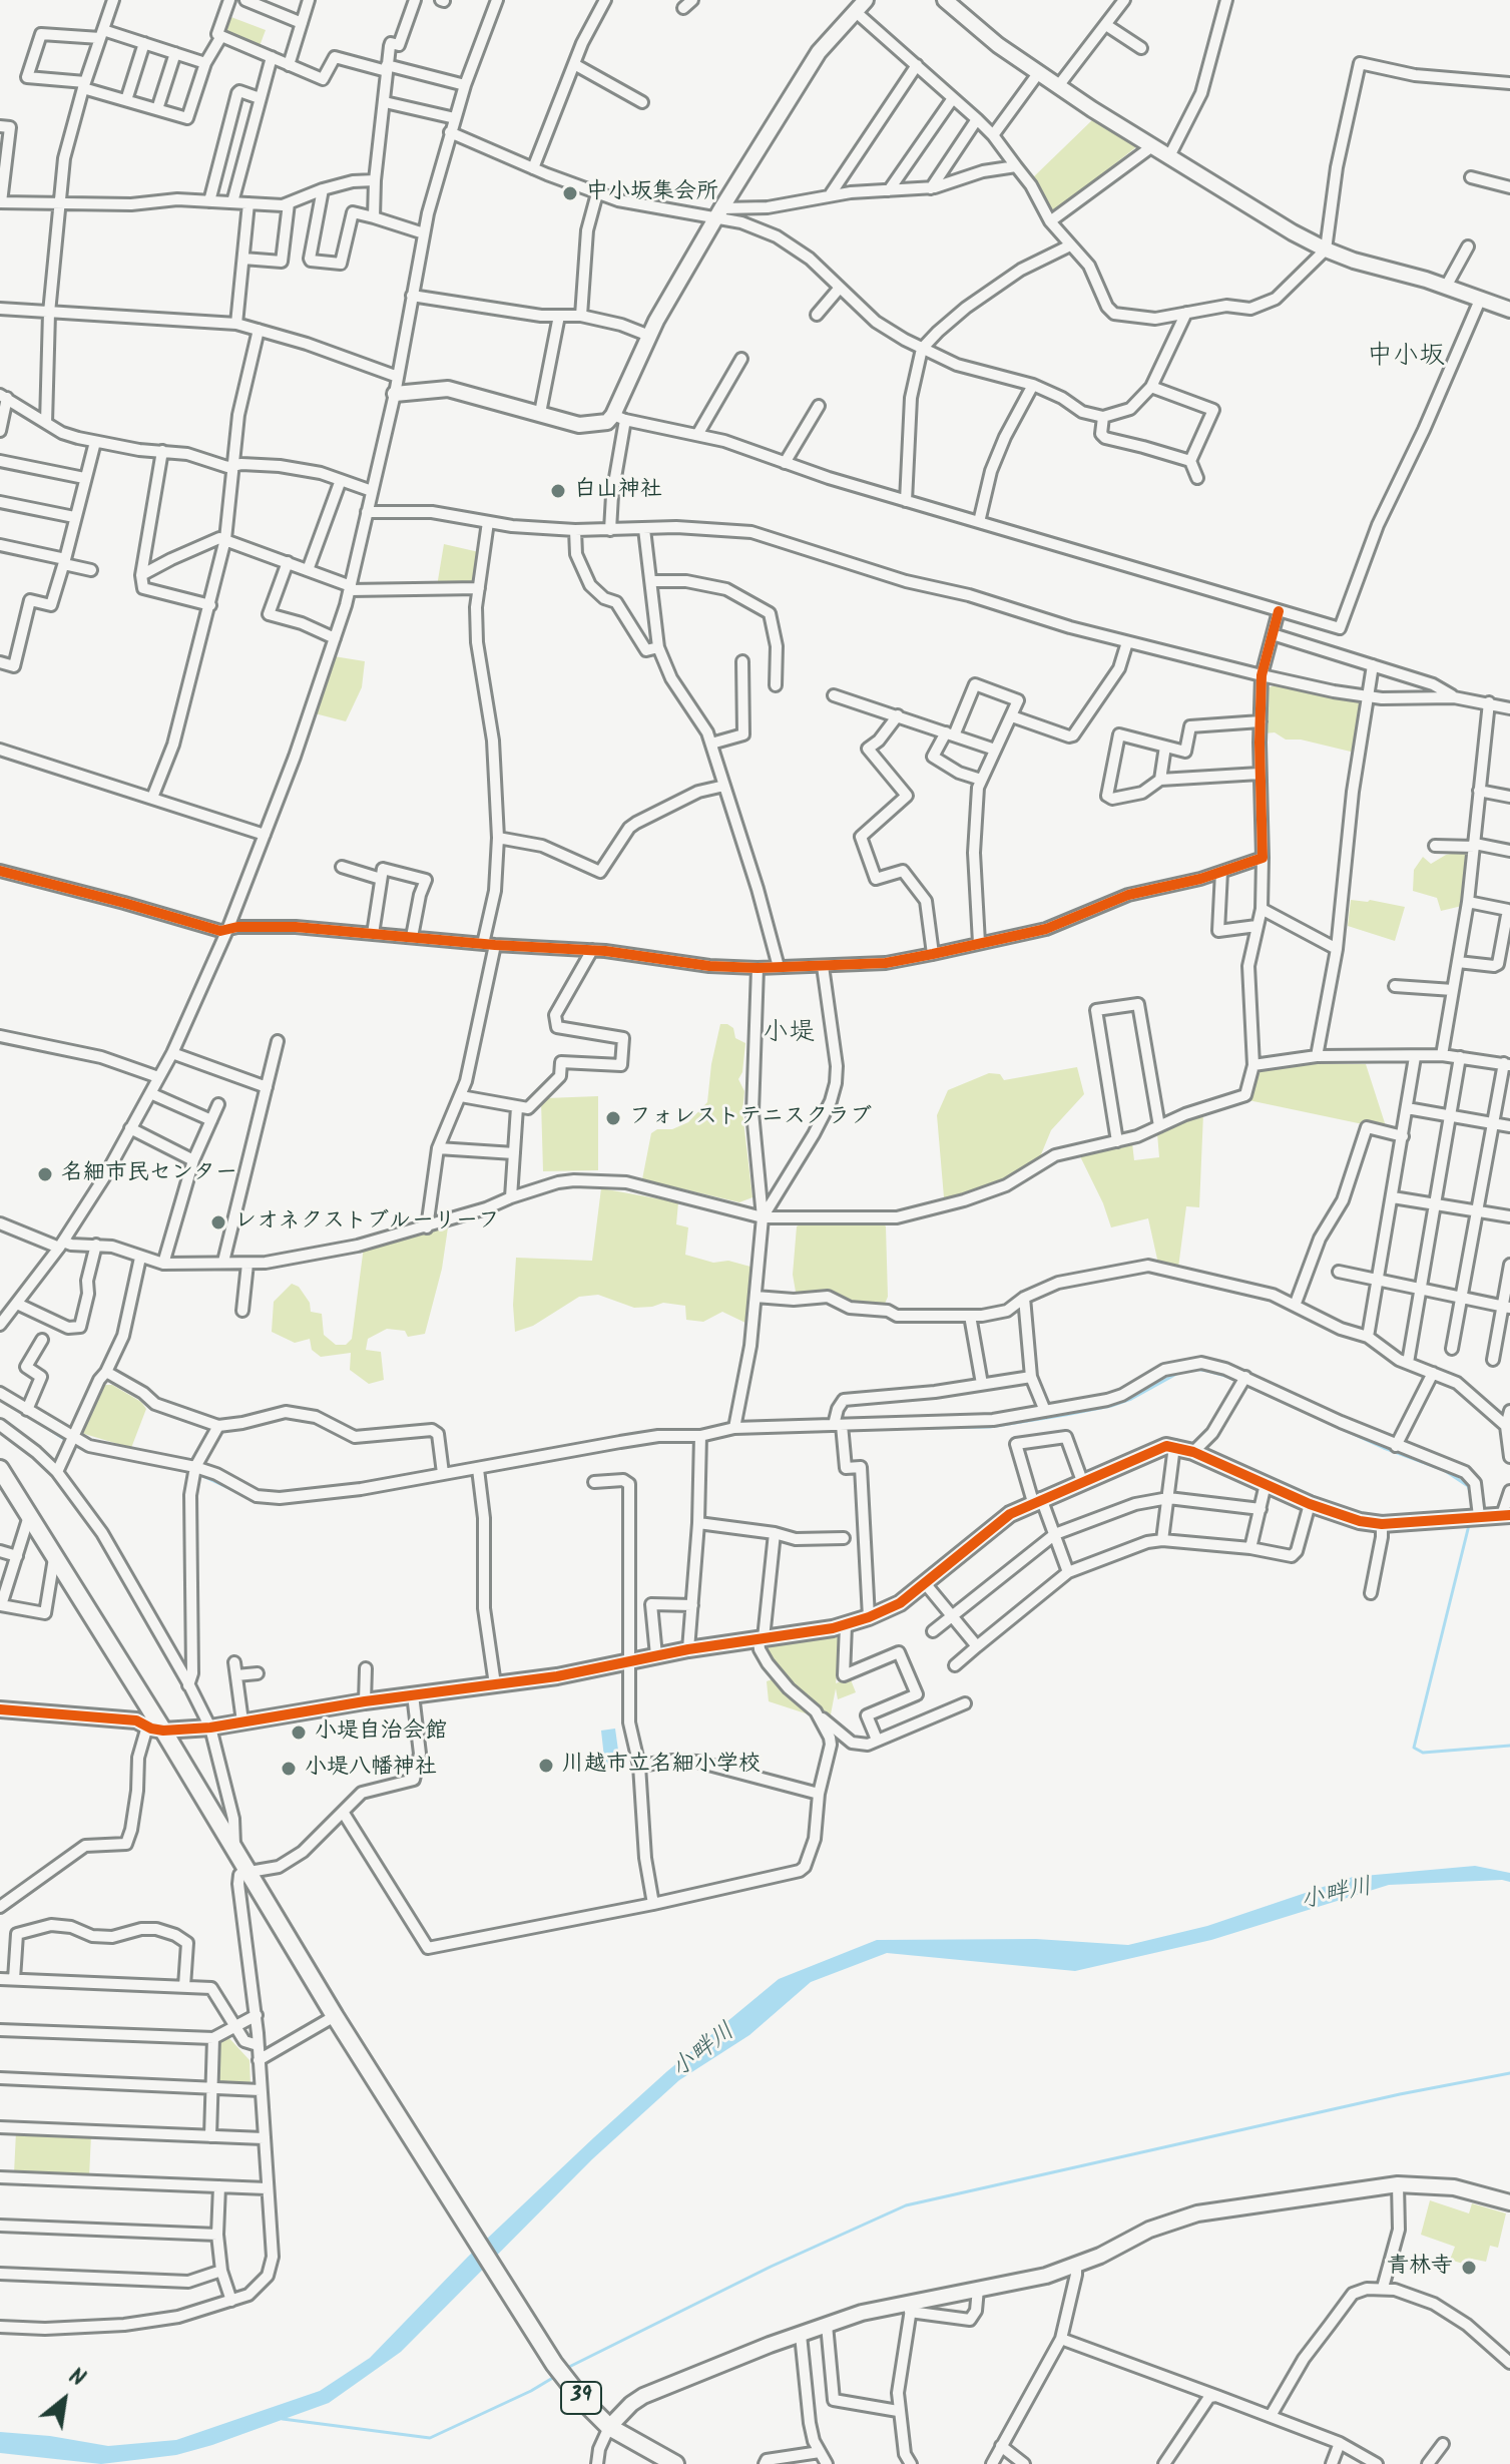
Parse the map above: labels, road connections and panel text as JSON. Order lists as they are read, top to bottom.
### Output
{
  "streets": {
    "main road": ["39"]
  },
  "districts": ["中小坂", "小堤"],
  "water": ["小畔川"],
  "places": [
    "中小坂集会所",
    "白山神社",
    "フォレストテニスクラブ",
    "名細市民センター",
    "レオネクストブルーリーフ",
    "小堤自治会館",
    "川越市立名細小学校",
    "小堤八幡神社",
    "青林寺"
  ],
  "north": "top right"
}
